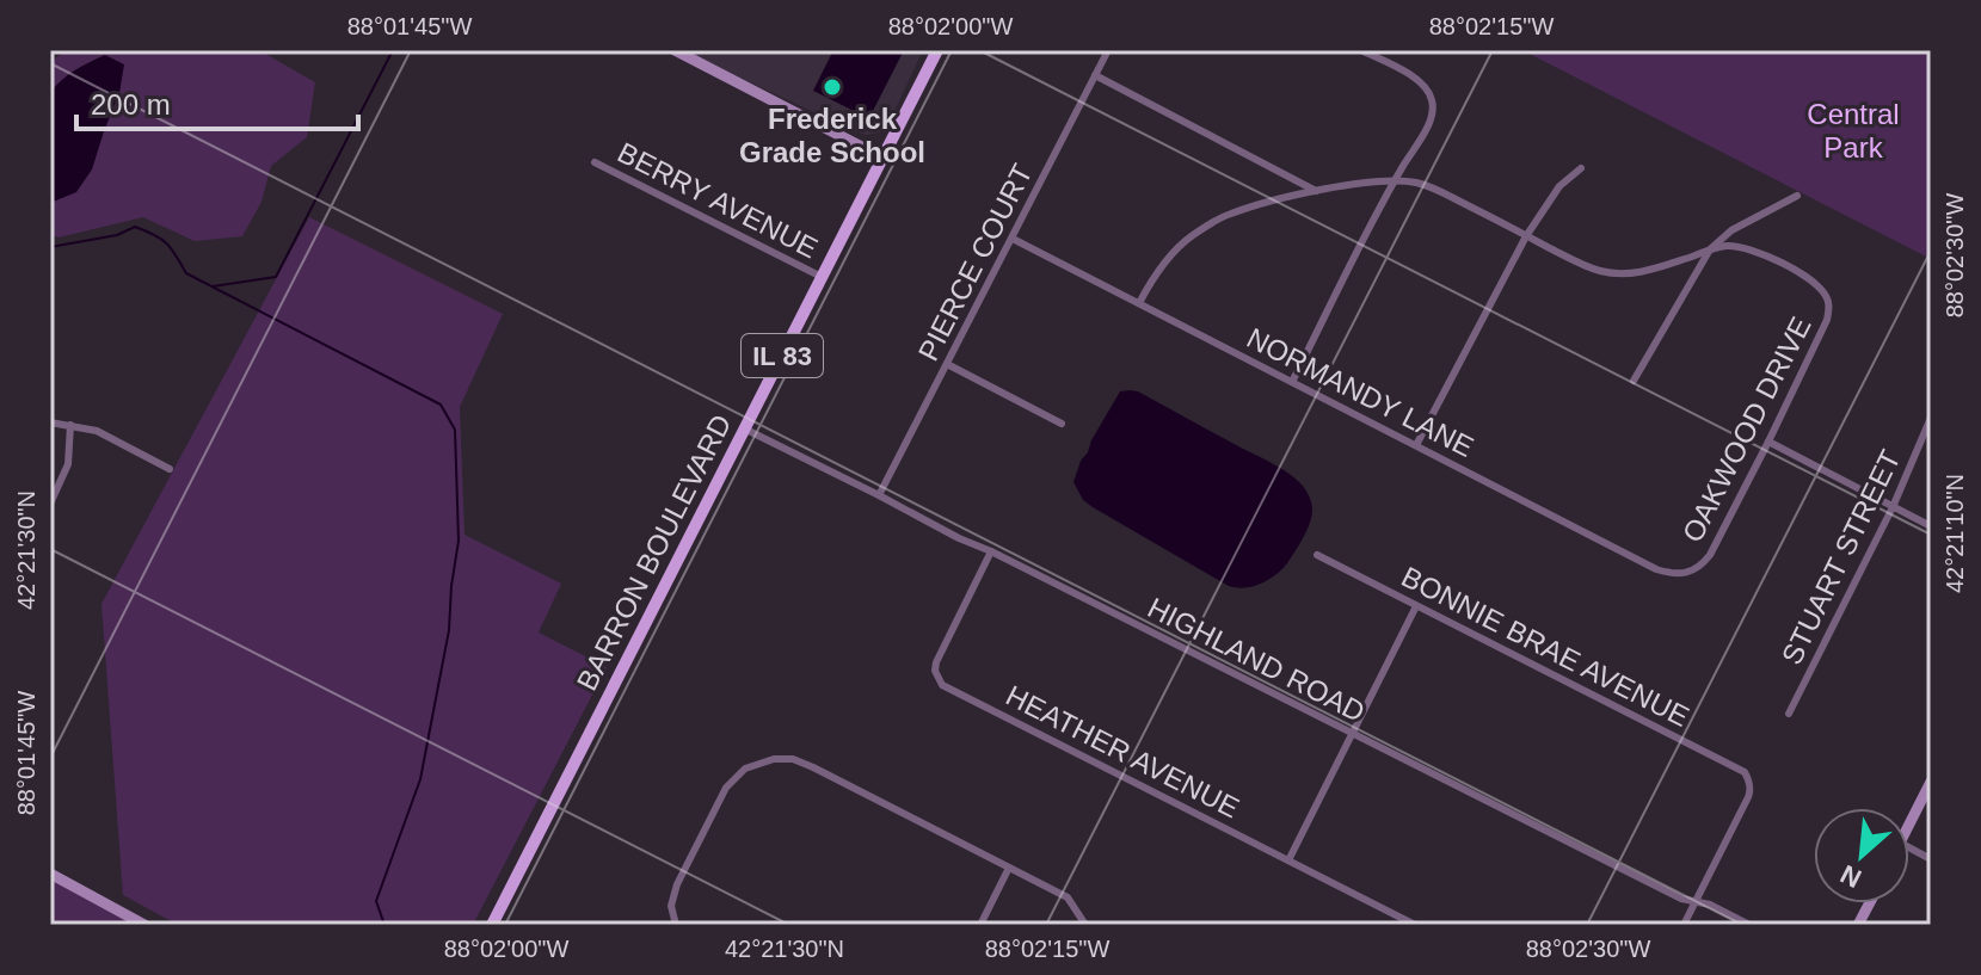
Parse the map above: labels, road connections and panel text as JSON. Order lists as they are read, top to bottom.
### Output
{
  "streets": {
    "main road": ["IL 83", "BARRON BOULEVARD"],
    "street": [
      "BERRY AVENUE",
      "PIERCE COURT",
      "NORMANDY LANE",
      "OAKWOOD DRIVE",
      "STUART STREET",
      "BONNIE BRAE AVENUE",
      "HIGHLAND ROAD",
      "HEATHER AVENUE"
    ]
  },
  "crossings": [
    ["BERRY AVENUE", "BARRON BOULEVARD"],
    ["PIERCE COURT", "NORMANDY LANE"],
    ["PIERCE COURT", "HIGHLAND ROAD"],
    ["NORMANDY LANE", "OAKWOOD DRIVE"],
    ["BARRON BOULEVARD", "HIGHLAND ROAD"],
    ["BONNIE BRAE AVENUE", "HIGHLAND ROAD"],
    ["HIGHLAND ROAD", "HEATHER AVENUE"]
  ],
  "parks": ["Central Park"],
  "places": ["Frederick Grade School"],
  "scale_bar": "200 m",
  "north": "bottom left",
  "coordinates": [
    "88°01'45\"W",
    "88°02'00\"W",
    "88°02'15\"W",
    "88°02'30\"W",
    "42°21'10\"N",
    "42°21'30\"N"
  ]
}
